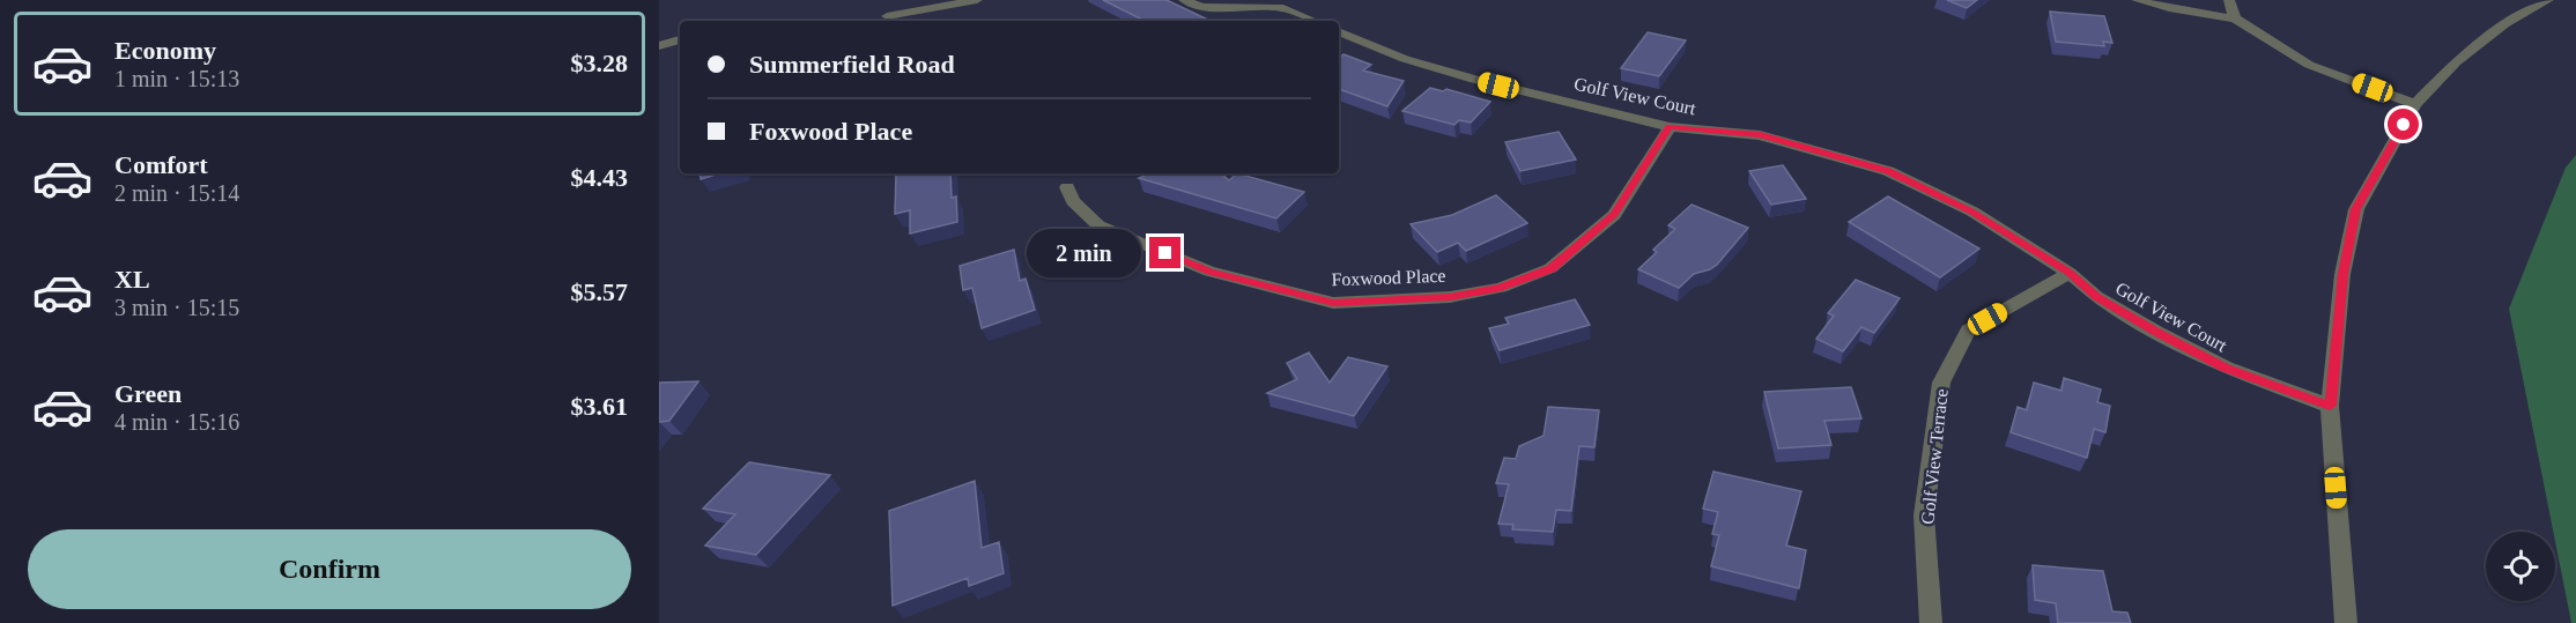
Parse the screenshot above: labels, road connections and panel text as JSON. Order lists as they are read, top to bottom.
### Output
{
  "streets": {
    "street": ["Golf View Court", "Foxwood Place", "Golf View Terrace"]
  },
  "crossings": [
    ["Golf View Court", "Foxwood Place"],
    ["Golf View Court", "Golf View Terrace"]
  ],
  "page": {
    "list": [
      {
        "name": "Economy",
        "note": "1 min · 15:13",
        "value": "$3.28"
      },
      {
        "name": "Comfort",
        "note": "2 min · 15:14",
        "value": "$4.43"
      },
      {
        "name": "XL",
        "note": "3 min · 15:15",
        "value": "$5.57"
      },
      {
        "name": "Green",
        "note": "4 min · 15:16",
        "value": "$3.61"
      }
    ],
    "banner": ["Summerfield Road", "Foxwood Place"],
    "bubble": "2 min",
    "buttons": "Confirm"
  }
}
